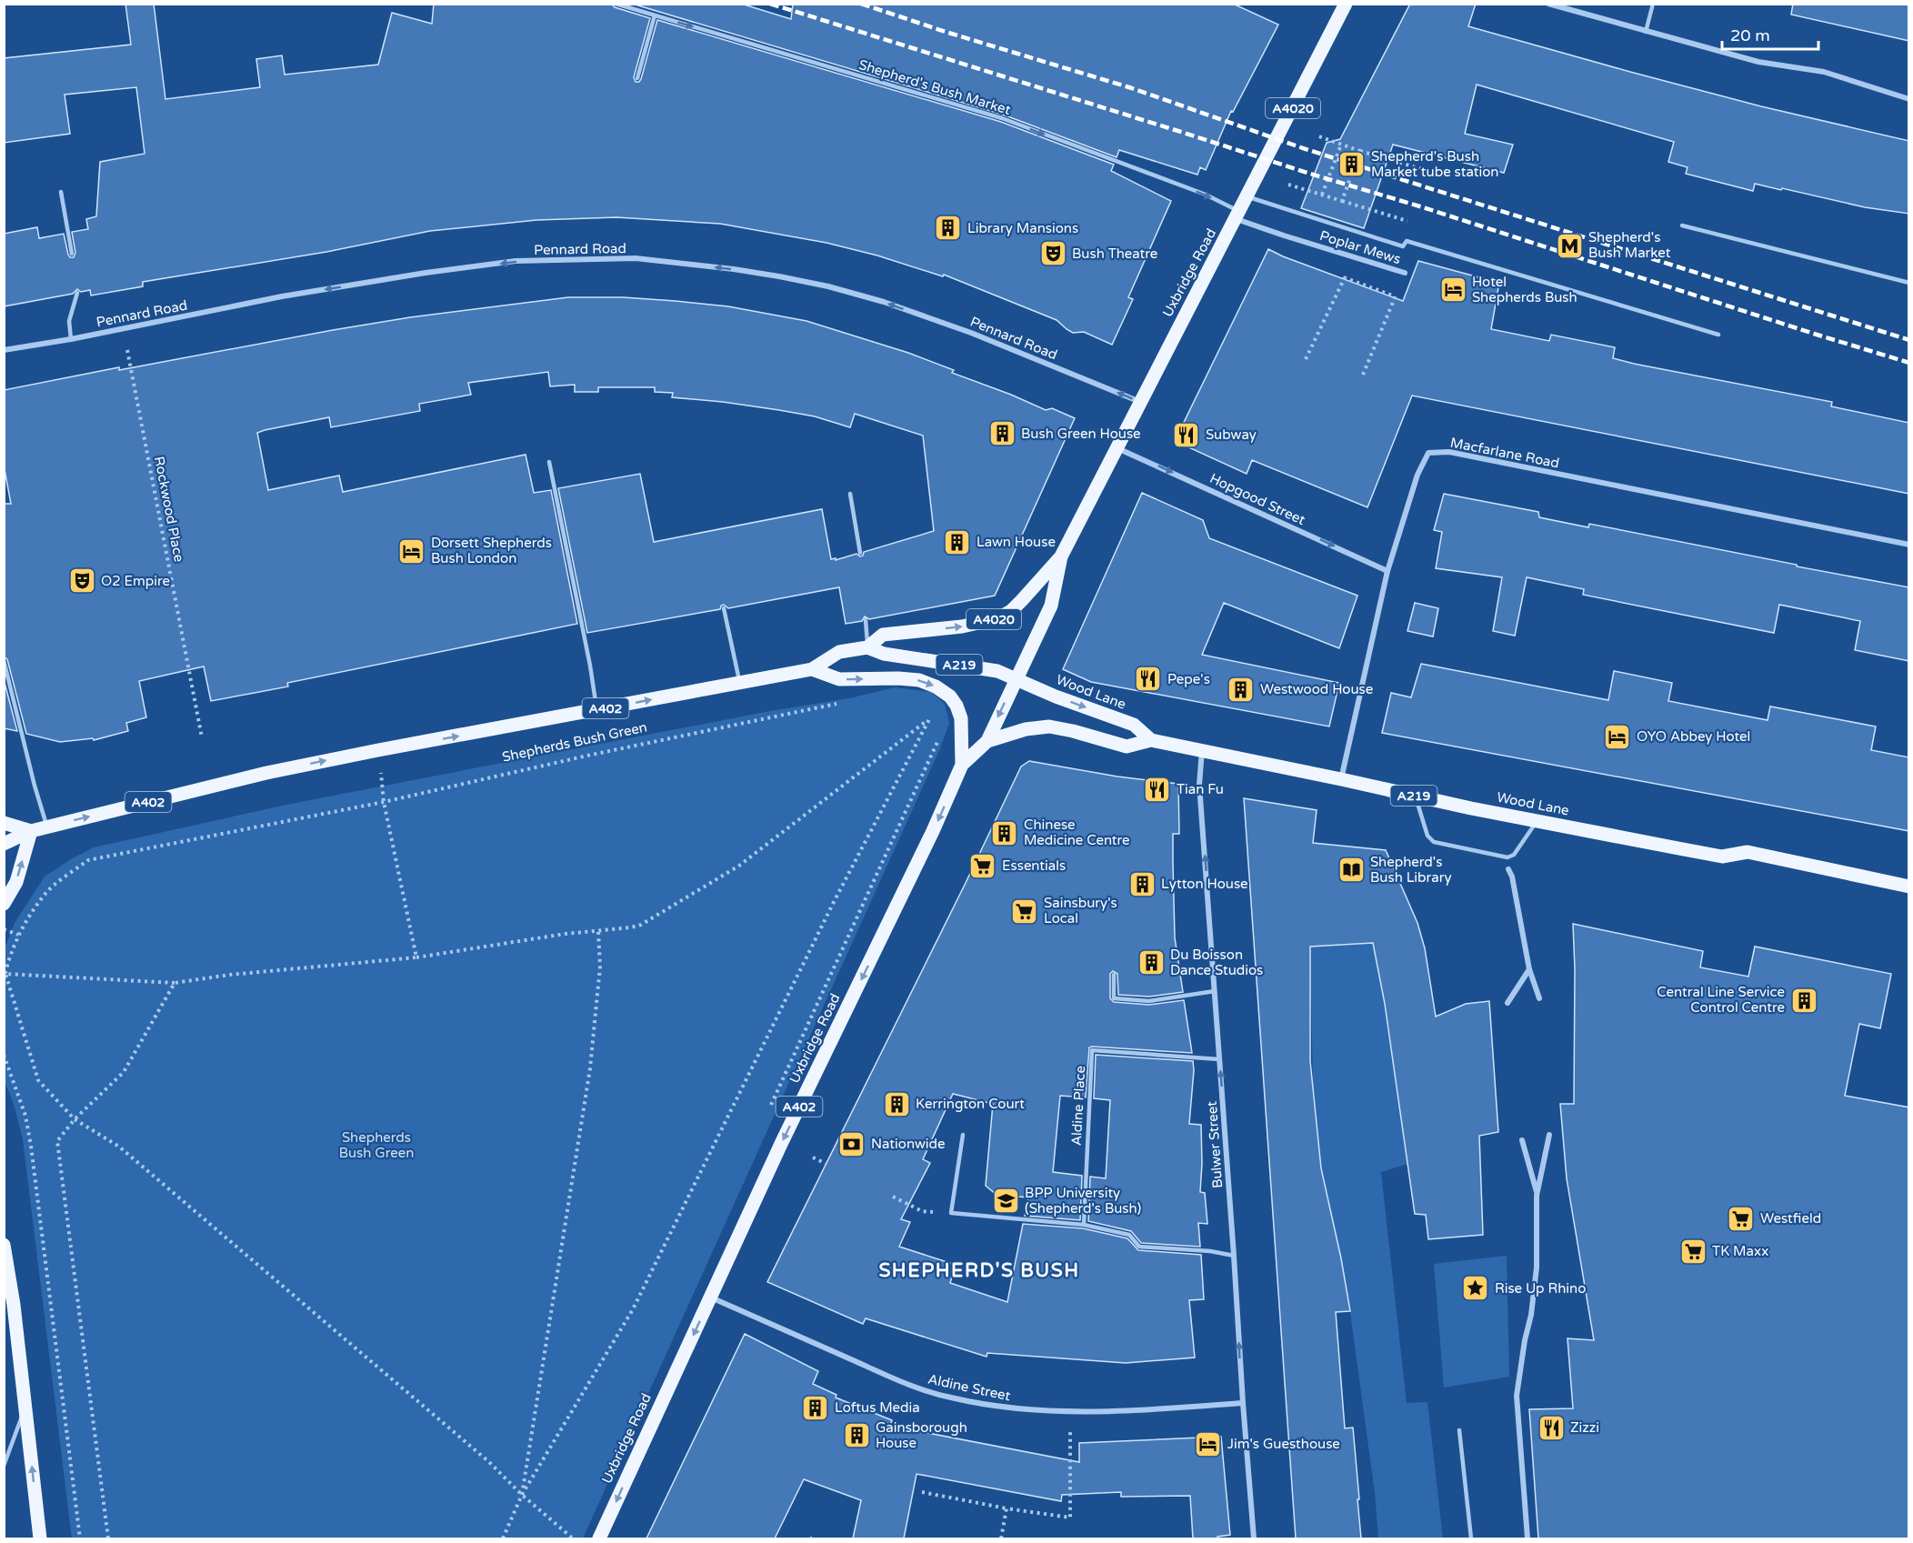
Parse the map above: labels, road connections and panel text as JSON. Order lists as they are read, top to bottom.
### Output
{
  "streets": {
    "main road": [
      "A4020",
      "Uxbridge Road",
      "A219",
      "Wood Lane",
      "A402",
      "Shepherds Bush Green"
    ],
    "street": [
      "Poplar Mews",
      "Pennard Road",
      "Macfarlane Road",
      "Hopgood Street",
      "Bulwer Street",
      "Aldine Street"
    ],
    "lane": ["Shepherd's Bush Market", "Aldine Place"],
    "path": ["Rockwood Place"]
  },
  "crossings": [
    ["Shepherd's Bush Market", "Poplar Mews"],
    ["Shepherd's Bush Market", "Uxbridge Road"],
    ["Poplar Mews", "Uxbridge Road"],
    ["Pennard Road", "Uxbridge Road"],
    ["Uxbridge Road", "Hopgood Street"],
    ["Uxbridge Road", "Wood Lane"],
    ["Uxbridge Road", "A402"],
    ["Uxbridge Road", "Shepherds Bush Green"],
    ["Uxbridge Road", "Aldine Street"],
    ["Macfarlane Road", "Hopgood Street"],
    ["Macfarlane Road", "Wood Lane"],
    ["Wood Lane", "Shepherds Bush Green"],
    ["Wood Lane", "Bulwer Street"],
    ["A402", "Shepherds Bush Green"],
    ["Aldine Place", "Bulwer Street"],
    ["Bulwer Street", "Aldine Street"]
  ],
  "one_way": [
    "Shepherd's Bush Market",
    "Pennard Road",
    "Hopgood Street",
    "Bulwer Street"
  ],
  "districts": ["SHEPHERD'S BUSH"],
  "parks": ["Shepherds Bush Green"],
  "places": {
    "building": [
      "Shepherd's Bush Market tube station",
      "Library Mansions",
      "Bush Green House",
      "Lawn House",
      "Westwood House",
      "Chinese Medicine Centre",
      "Lytton House",
      "Du Boisson Dance Studios",
      "Central Line Service Control Centre",
      "Kerrington Court",
      "Loftus Media",
      "Gainsborough House"
    ],
    "metro station": ["Shepherd's Bush Market"],
    "theatre": ["Bush Theatre", "O2 Empire"],
    "hotel": [
      "Hotel Shepherds Bush",
      "Dorsett Shepherds Bush London",
      "OYO Abbey Hotel",
      "Jim's Guesthouse"
    ],
    "restaurant": [
      "Subway",
      "Pepe's",
      "Tian Fu",
      "Zizzi"
    ],
    "supermarket": [
      "Essentials",
      "Sainsbury's Local",
      "Westfield",
      "TK Maxx"
    ],
    "library": ["Shepherd's Bush Library"],
    "bank": ["Nationwide"],
    "school or university": ["BPP University (Shepherd's Bush)"],
    "place": ["Rise Up Rhino"]
  },
  "scale_bar": "20 m"
}
